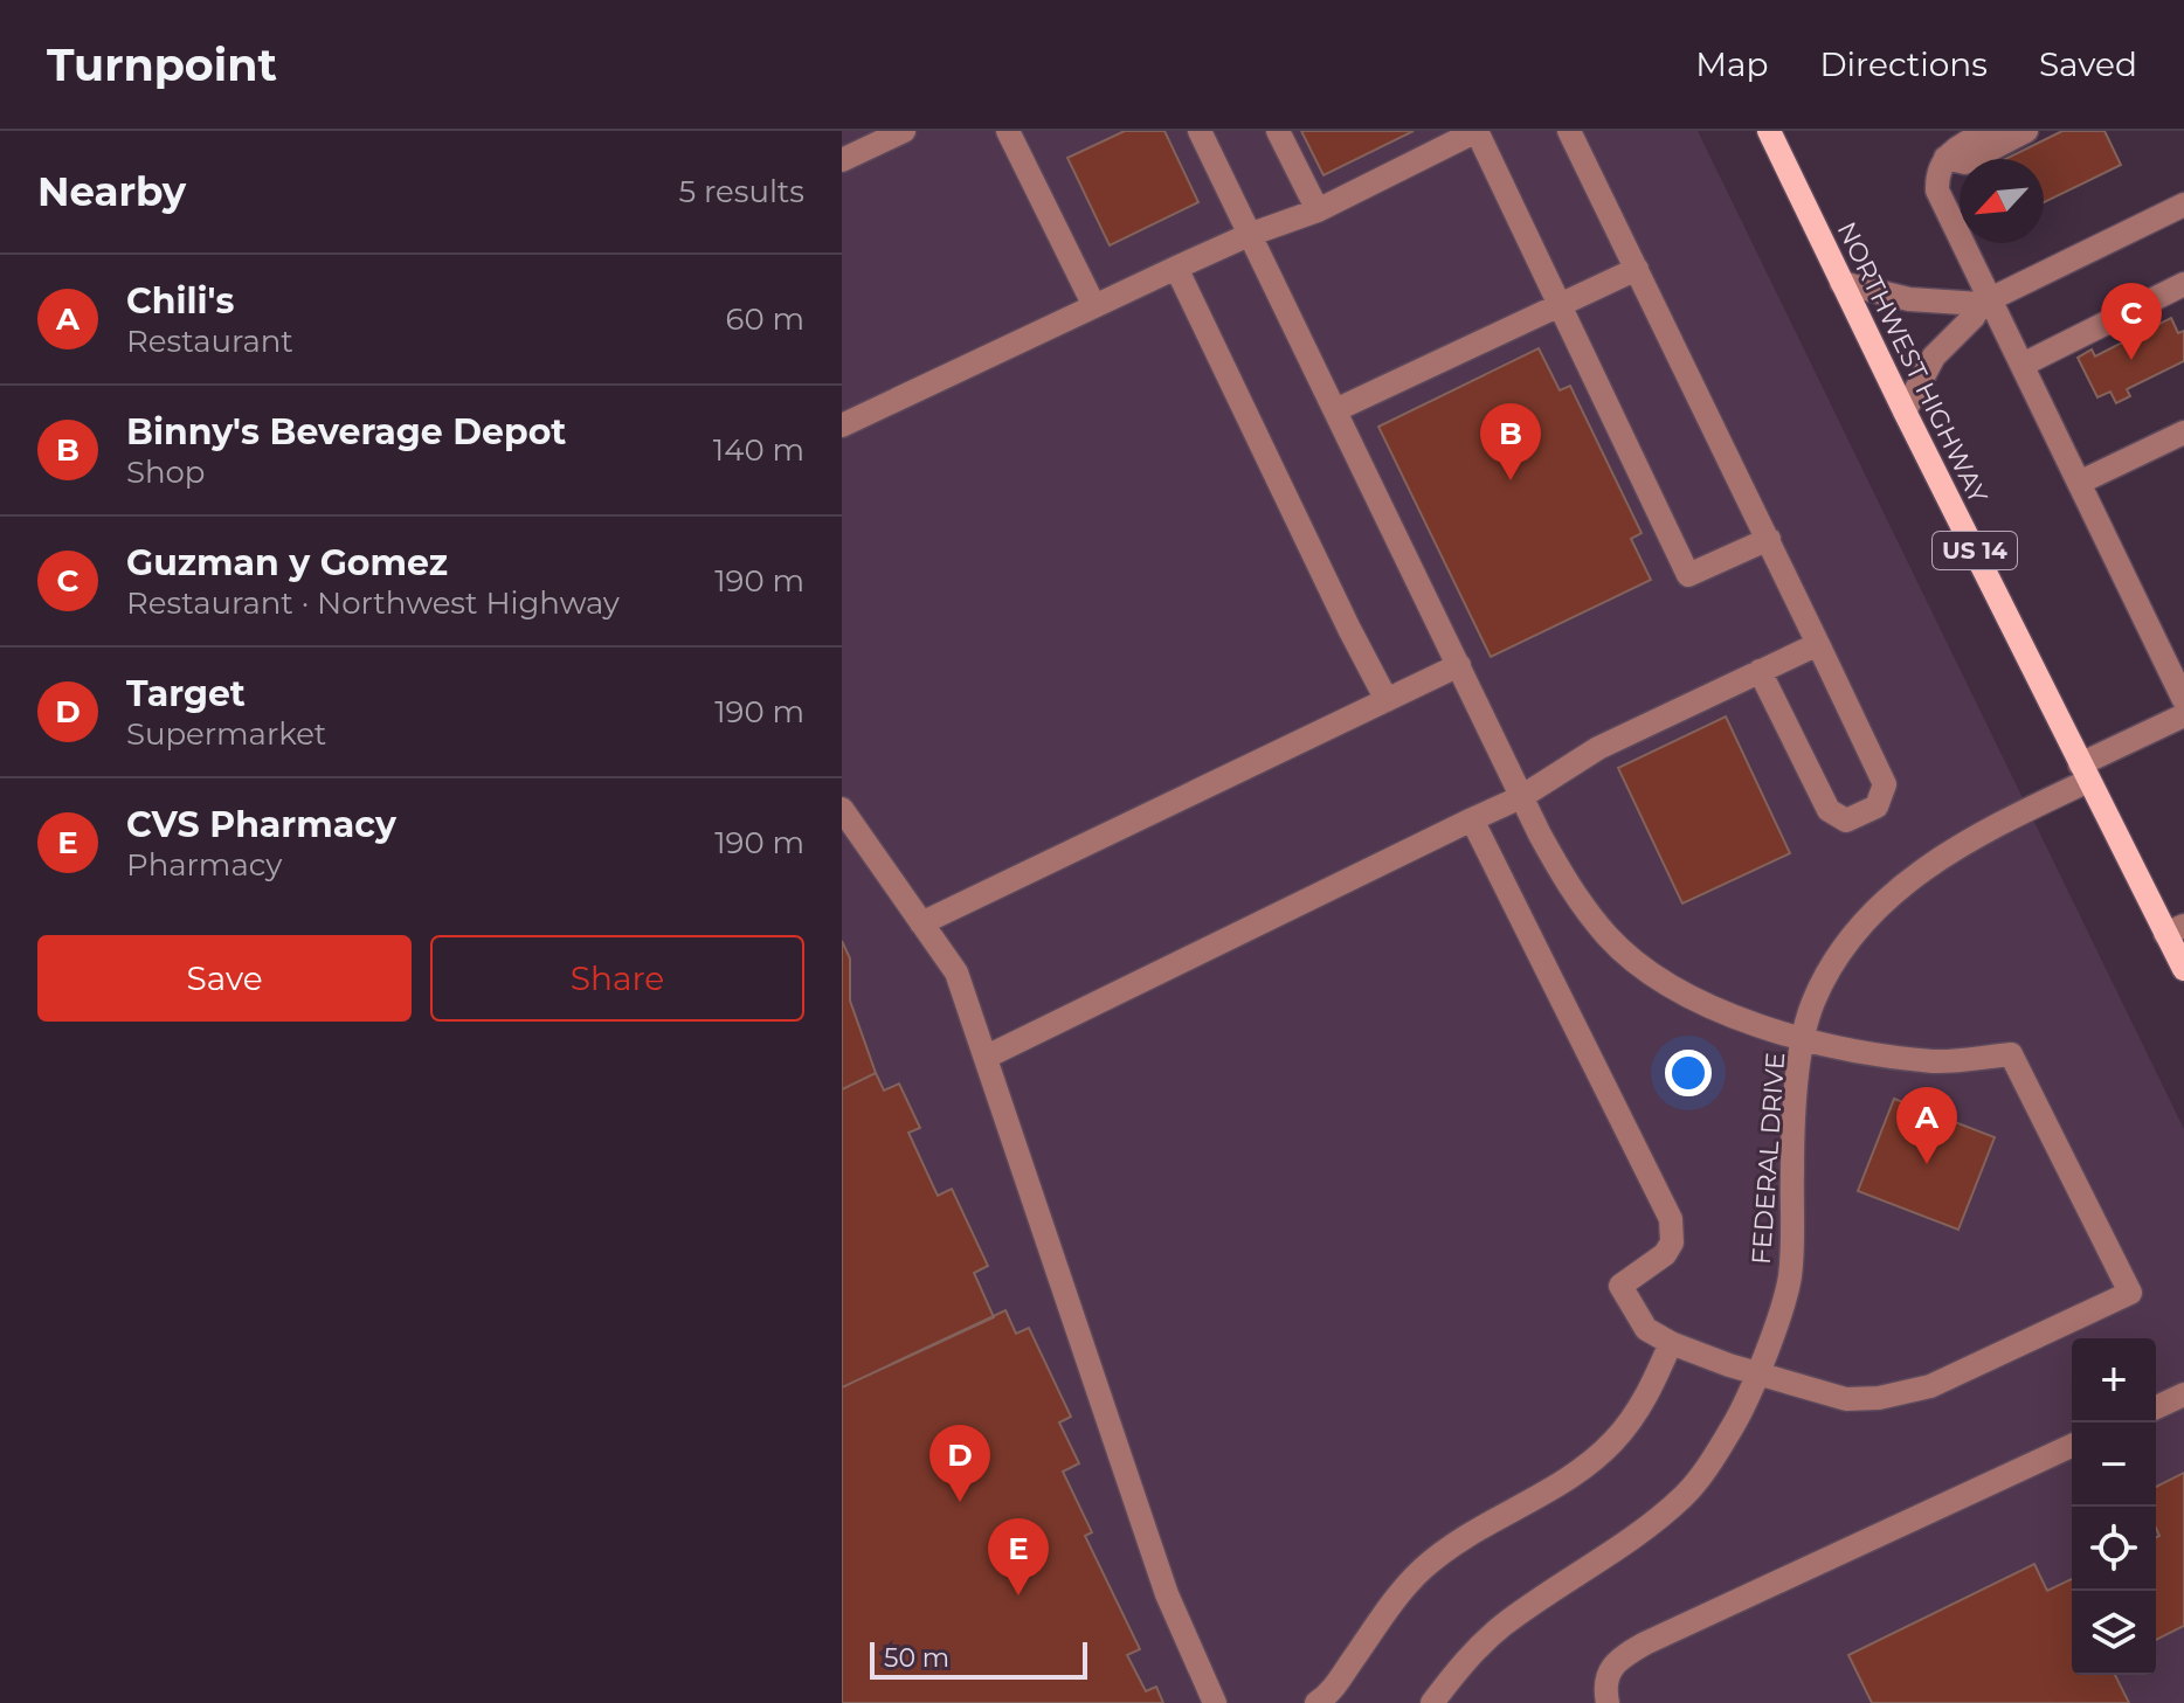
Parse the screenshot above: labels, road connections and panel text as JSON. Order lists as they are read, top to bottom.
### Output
{
  "streets": {
    "main road": ["NORTHWEST HIGHWAY", "US 14"],
    "lane": ["FEDERAL DRIVE"]
  },
  "crossings": [
    ["NORTHWEST HIGHWAY", "FEDERAL DRIVE"]
  ],
  "scale_bar": "50 m",
  "north": "bottom left",
  "page": {
    "header": "Turnpoint",
    "nav": ["Map", "Directions", "Saved"],
    "heading": ["Nearby", "5 results"],
    "list": [
      {
        "mark": "A",
        "name": "Chili's",
        "note": "Restaurant",
        "value": "60 m"
      },
      {
        "mark": "B",
        "name": "Binny's Beverage Depot",
        "note": "Shop",
        "value": "140 m"
      },
      {
        "mark": "C",
        "name": "Guzman y Gomez",
        "note": "Restaurant · Northwest Highway",
        "value": "190 m"
      },
      {
        "mark": "D",
        "name": "Target",
        "note": "Supermarket",
        "value": "190 m"
      },
      {
        "mark": "E",
        "name": "CVS Pharmacy",
        "note": "Pharmacy",
        "value": "190 m"
      }
    ],
    "pins": [
      "C",
      "B",
      "A",
      "D",
      "E"
    ],
    "buttons": ["Save", "Share"],
    "map_buttons": ["+", "−"],
    "scale": "50 m"
  }
}
